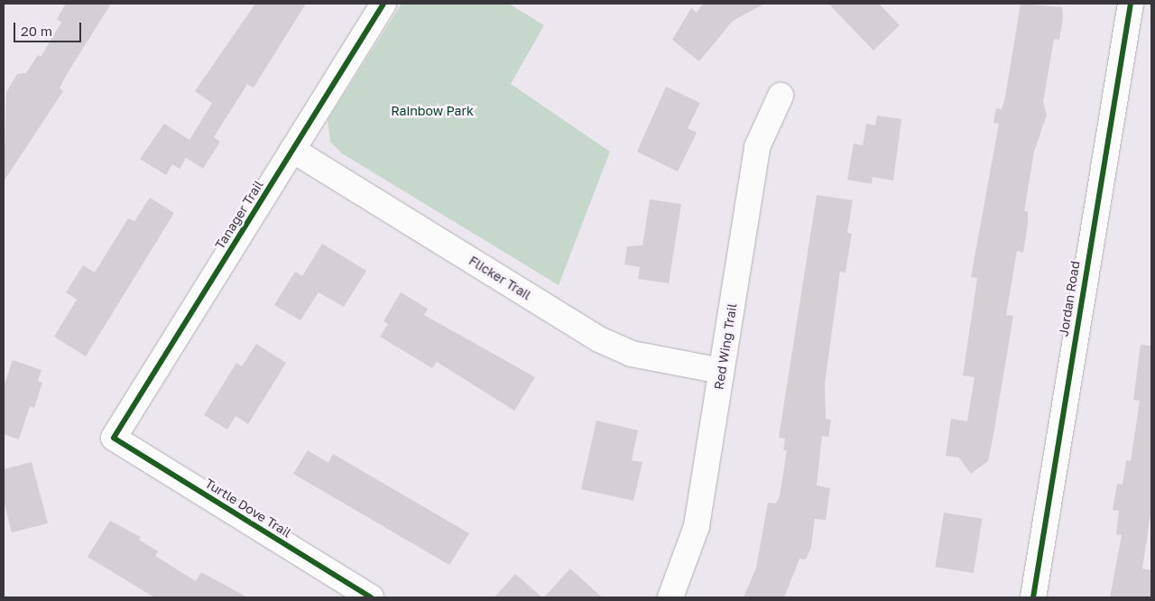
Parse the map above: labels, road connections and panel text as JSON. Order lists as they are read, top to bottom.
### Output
{
  "streets": {
    "street": [
      "Tanager Trail",
      "Flicker Trail",
      "Jordan Road",
      "Red Wing Trail",
      "Turtle Dove Trail"
    ]
  },
  "crossings": [
    ["Tanager Trail", "Flicker Trail"],
    ["Tanager Trail", "Turtle Dove Trail"],
    ["Flicker Trail", "Red Wing Trail"]
  ],
  "parks": ["Rainbow Park"],
  "scale_bar": "20 m"
}
